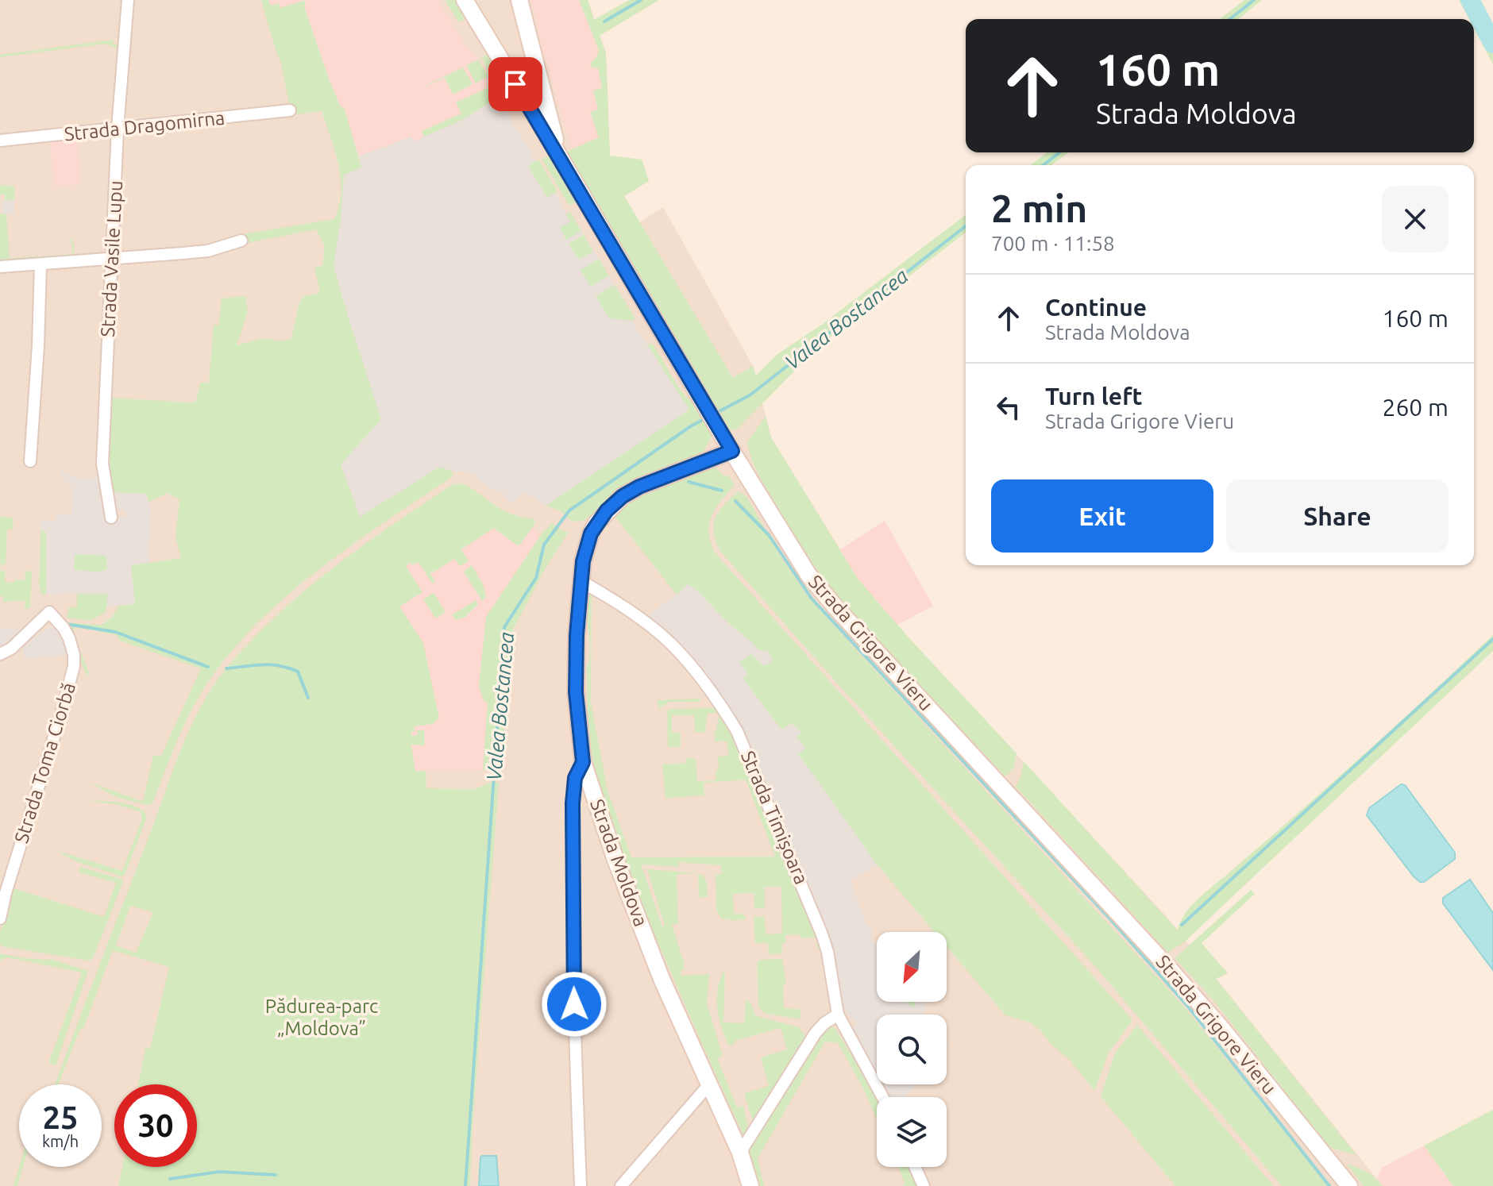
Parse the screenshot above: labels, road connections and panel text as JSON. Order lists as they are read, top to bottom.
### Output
{
  "streets": {
    "main road": ["Strada Grigore Vieru", "Strada Moldova"],
    "street": [
      "Strada Dragomirna",
      "Strada Vasile Lupu",
      "Strada Toma Ciorbă",
      "Strada Timișoara"
    ]
  },
  "crossings": [
    ["Strada Dragomirna", "Strada Vasile Lupu"],
    ["Strada Grigore Vieru", "Strada Moldova"],
    ["Strada Timișoara", "Strada Moldova"]
  ],
  "water": ["Valea Bostancea"],
  "parks": ["Pădurea-parc „Moldova”"],
  "north": "bottom left",
  "page": {
    "turn": ["160 m", "Strada Moldova"],
    "heading": ["2 min", "700 m · 11:58"],
    "list": [
      {
        "name": "Continue",
        "note": "Strada Moldova",
        "value": "160 m"
      },
      {
        "name": "Turn left",
        "note": "Strada Grigore Vieru",
        "value": "260 m"
      }
    ],
    "buttons": ["Exit", "Share"],
    "speed": "25 km/h",
    "limit": "30"
  }
}
